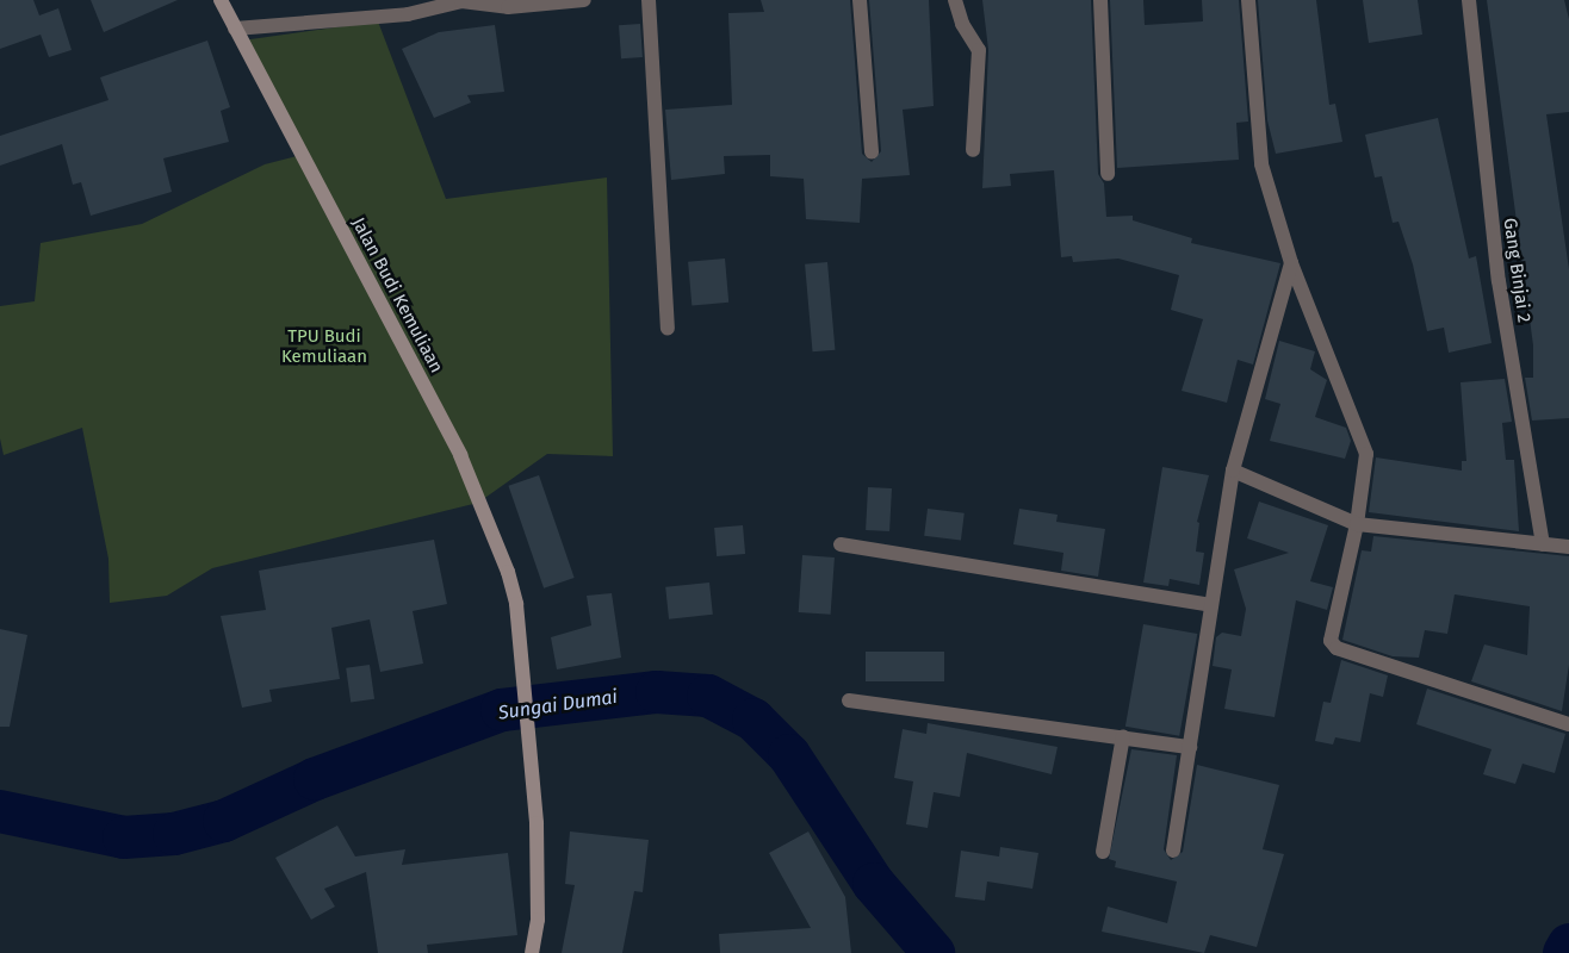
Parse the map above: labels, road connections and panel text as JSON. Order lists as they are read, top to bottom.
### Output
{
  "streets": {
    "street": ["Gang Binjai 2", "Jalan Budi Kemuliaan"]
  },
  "water": ["Sungai Dumai"],
  "parks": ["TPU Budi Kemuliaan"]
}
